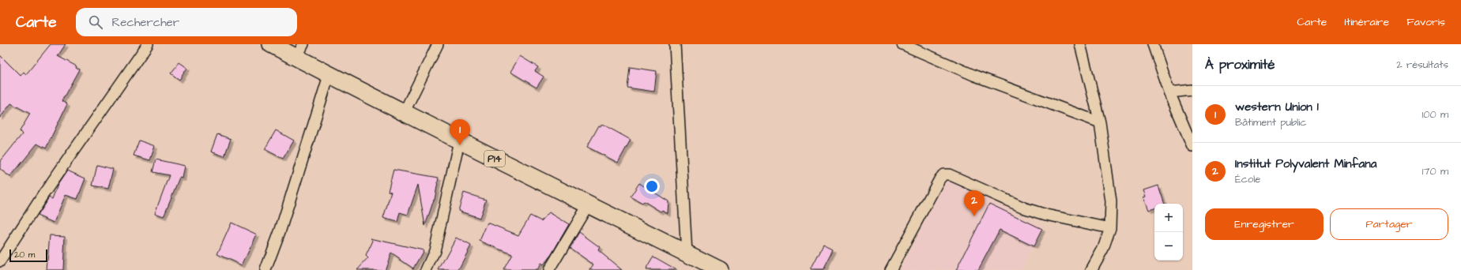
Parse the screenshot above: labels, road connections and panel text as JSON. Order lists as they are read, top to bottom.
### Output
{
  "streets": {
    "main road": ["P14"]
  },
  "scale_bar": "20 m",
  "page": {
    "header": "Carte",
    "search": "Rechercher",
    "nav": ["Carte", "Itinéraire", "Favoris"],
    "heading": ["À proximité", "2 résultats"],
    "list": [
      {
        "mark": "1",
        "name": "western Union 1",
        "note": "Bâtiment public",
        "value": "100 m"
      },
      {
        "mark": "2",
        "name": "Institut Polyvalent Minfana",
        "note": "École",
        "value": "170 m"
      }
    ],
    "pins": ["1", "2"],
    "buttons": ["Enregistrer", "Partager"],
    "map_buttons": ["+", "−"],
    "scale": "20 m"
  }
}
